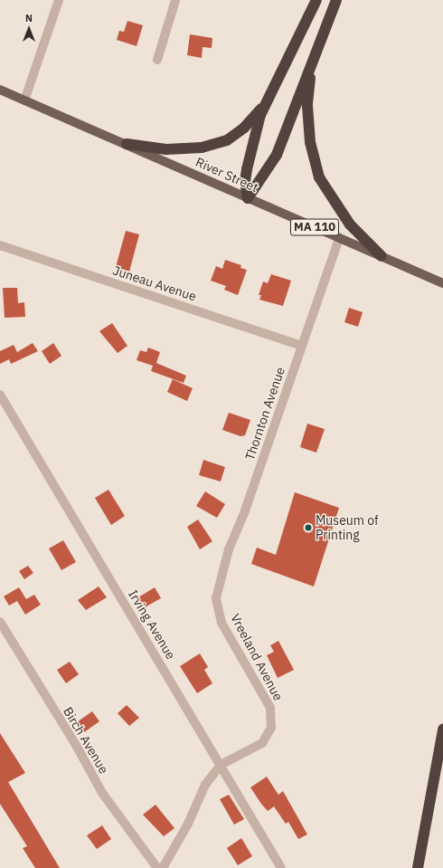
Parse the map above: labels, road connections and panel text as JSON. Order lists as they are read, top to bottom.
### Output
{
  "streets": {
    "main road": ["River Street", "MA 110"],
    "street": [
      "Juneau Avenue",
      "Thornton Avenue",
      "Irving Avenue",
      "Vreeland Avenue",
      "Birch Avenue"
    ]
  },
  "crossings": [
    ["River Street", "Thornton Avenue"],
    ["Juneau Avenue", "Thornton Avenue"],
    ["Thornton Avenue", "Vreeland Avenue"],
    ["Irving Avenue", "Vreeland Avenue"]
  ],
  "places": ["Museum of Printing"],
  "north": "top"
}
